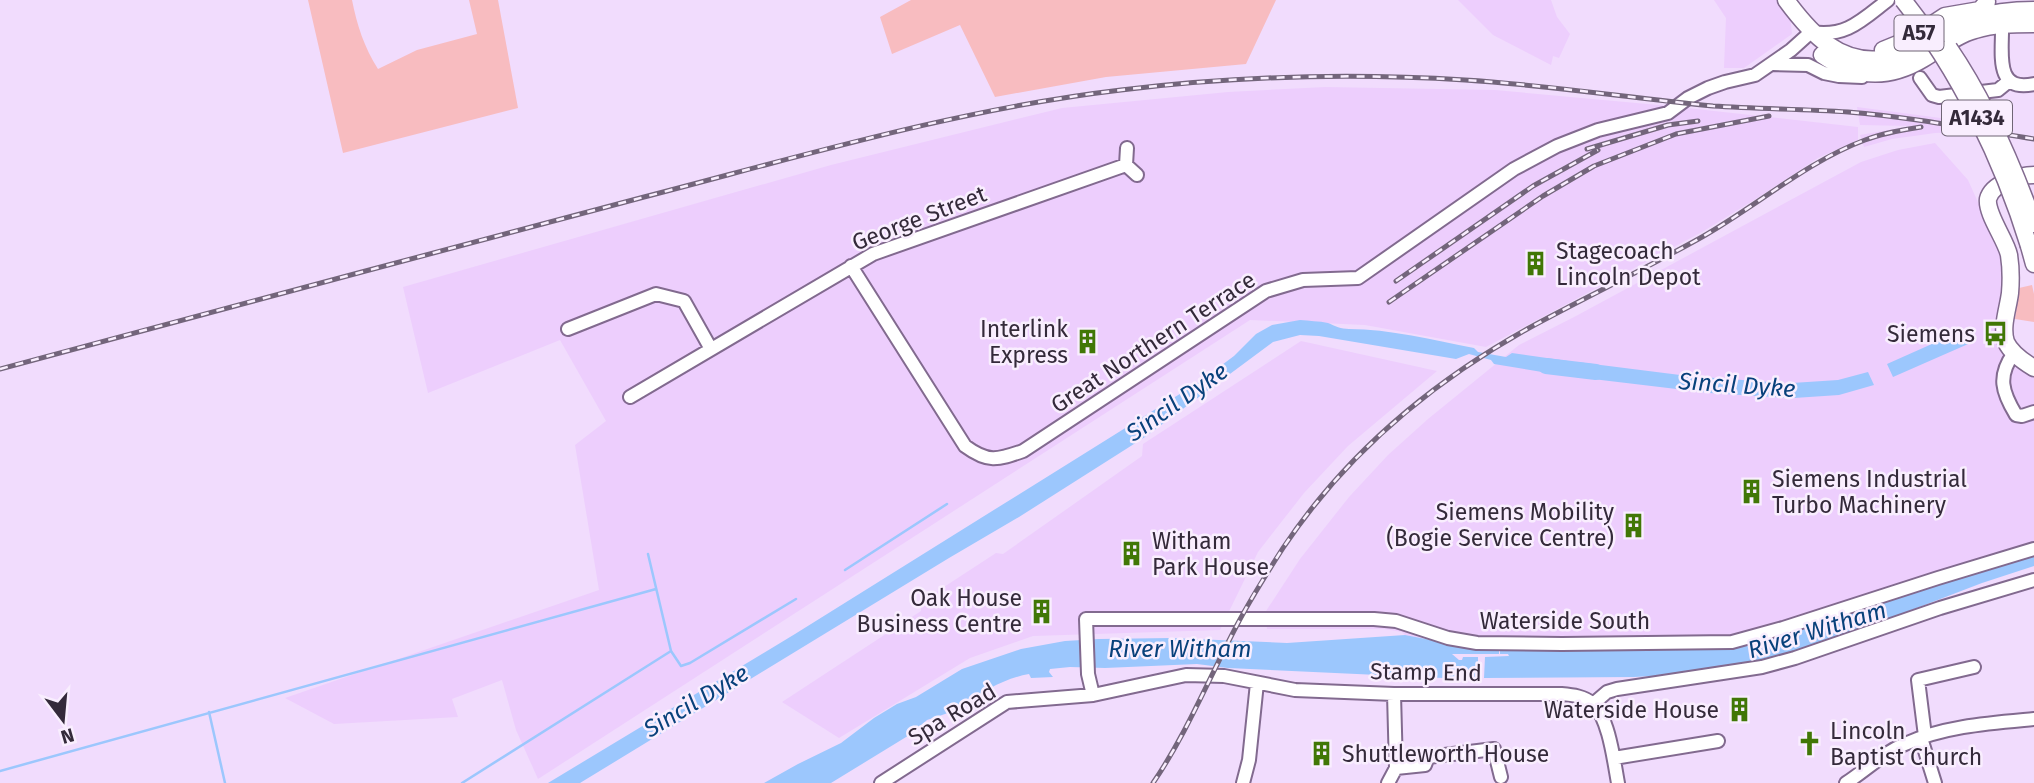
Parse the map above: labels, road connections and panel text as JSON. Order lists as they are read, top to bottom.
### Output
{
  "streets": {
    "main road": ["A57", "A1434"],
    "street": [
      "George Street",
      "Great Northern Terrace",
      "Waterside South",
      "Stamp End",
      "Spa Road"
    ]
  },
  "crossings": [
    ["A57", "Great Northern Terrace"],
    ["George Street", "Great Northern Terrace"],
    ["Waterside South", "Spa Road"],
    ["Stamp End", "Spa Road"]
  ],
  "water": ["Sincil Dyke", "River Witham"],
  "places": {
    "building": [
      "Stagecoach Lincoln Depot",
      "Interlink Express",
      "Siemens Industrial Turbo Machinery",
      "Siemens Mobility (Bogie Service Centre)",
      "Witham Park House",
      "Oak House Business Centre",
      "Waterside House",
      "Shuttleworth House"
    ],
    "bus stop": ["Siemens"],
    "church": ["Lincoln Baptist Church"]
  },
  "north": "bottom"
}
